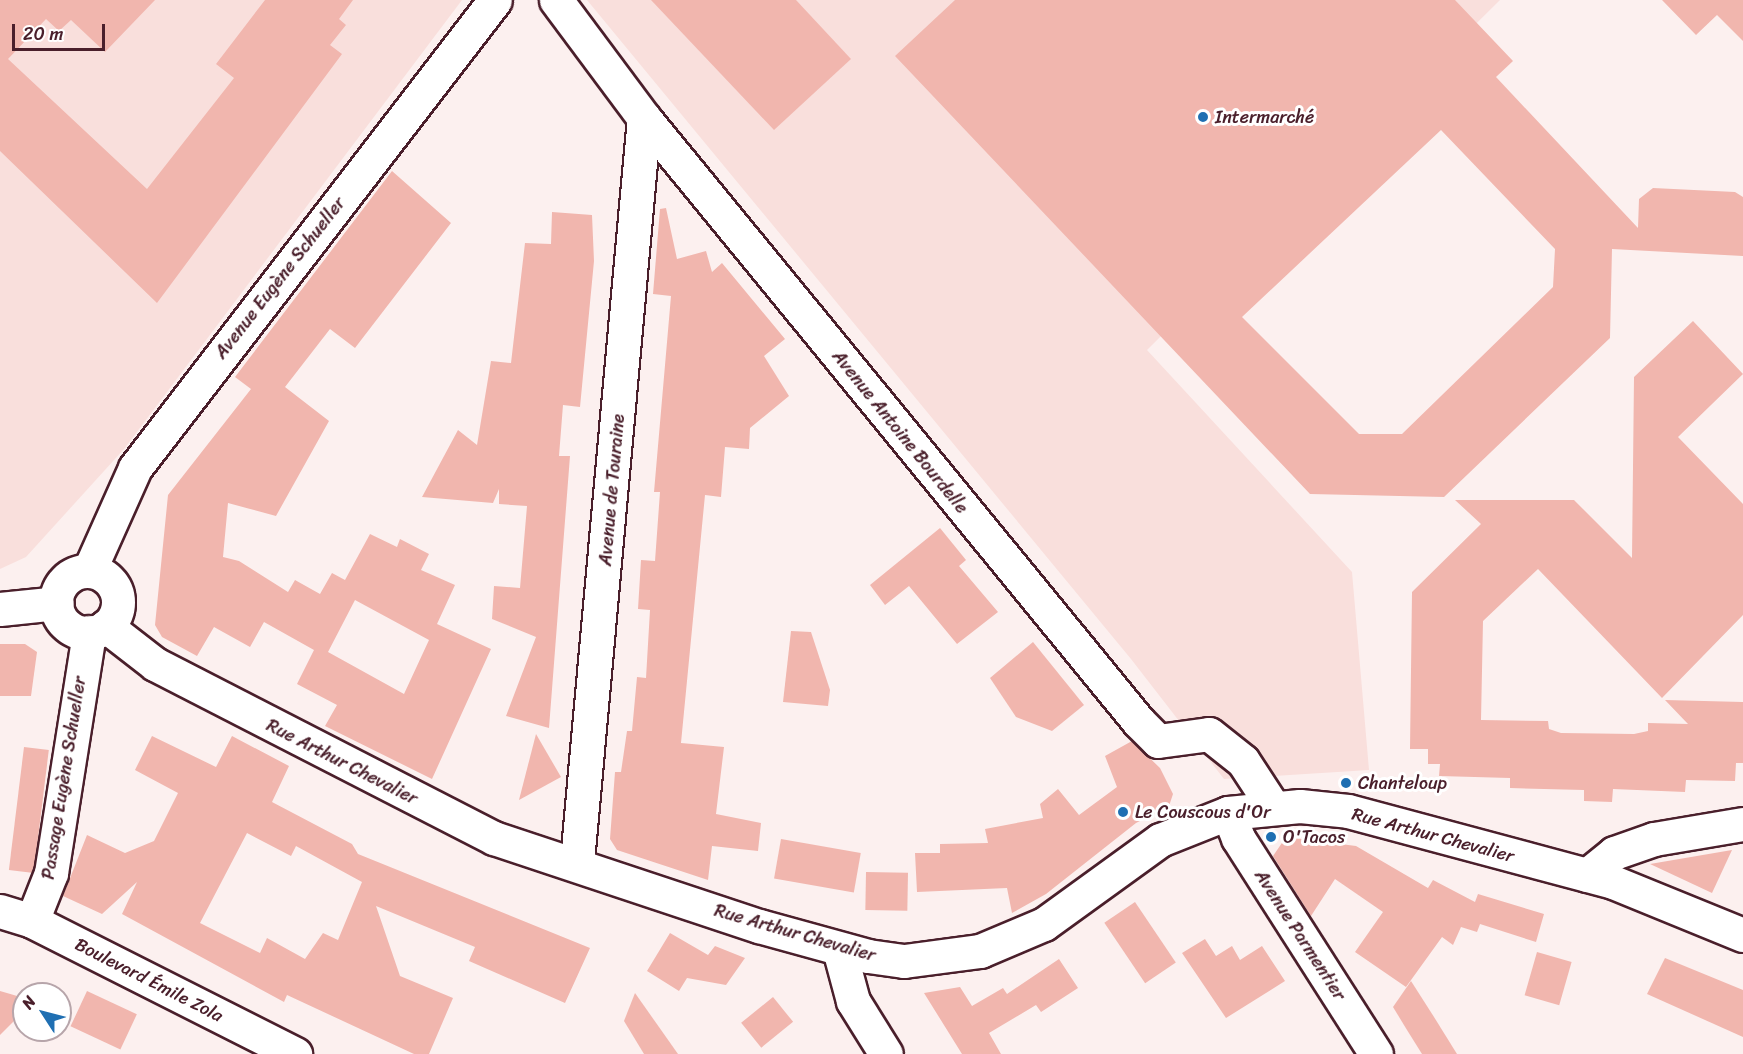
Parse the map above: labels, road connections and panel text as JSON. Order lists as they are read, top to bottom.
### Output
{
  "streets": {
    "street": [
      "Avenue Eugène Schueller",
      "Avenue Antoine Bourdelle",
      "Avenue de Touraine",
      "Rue Arthur Chevalier",
      "Passage Eugène Schueller",
      "Avenue Parmentier",
      "Boulevard Émile Zola"
    ]
  },
  "crossings": [
    ["Avenue Eugène Schueller", "Rue Arthur Chevalier"],
    ["Avenue Eugène Schueller", "Passage Eugène Schueller"],
    ["Avenue Antoine Bourdelle", "Avenue de Touraine"],
    ["Avenue Antoine Bourdelle", "Rue Arthur Chevalier"],
    ["Avenue de Touraine", "Rue Arthur Chevalier"],
    ["Rue Arthur Chevalier", "Passage Eugène Schueller"],
    ["Rue Arthur Chevalier", "Avenue Parmentier"],
    ["Passage Eugène Schueller", "Boulevard Émile Zola"]
  ],
  "places": [
    "Intermarché",
    "Chanteloup",
    "Le Couscous d'Or",
    "O'Tacos"
  ],
  "scale_bar": "20 m",
  "north": "top left"
}
